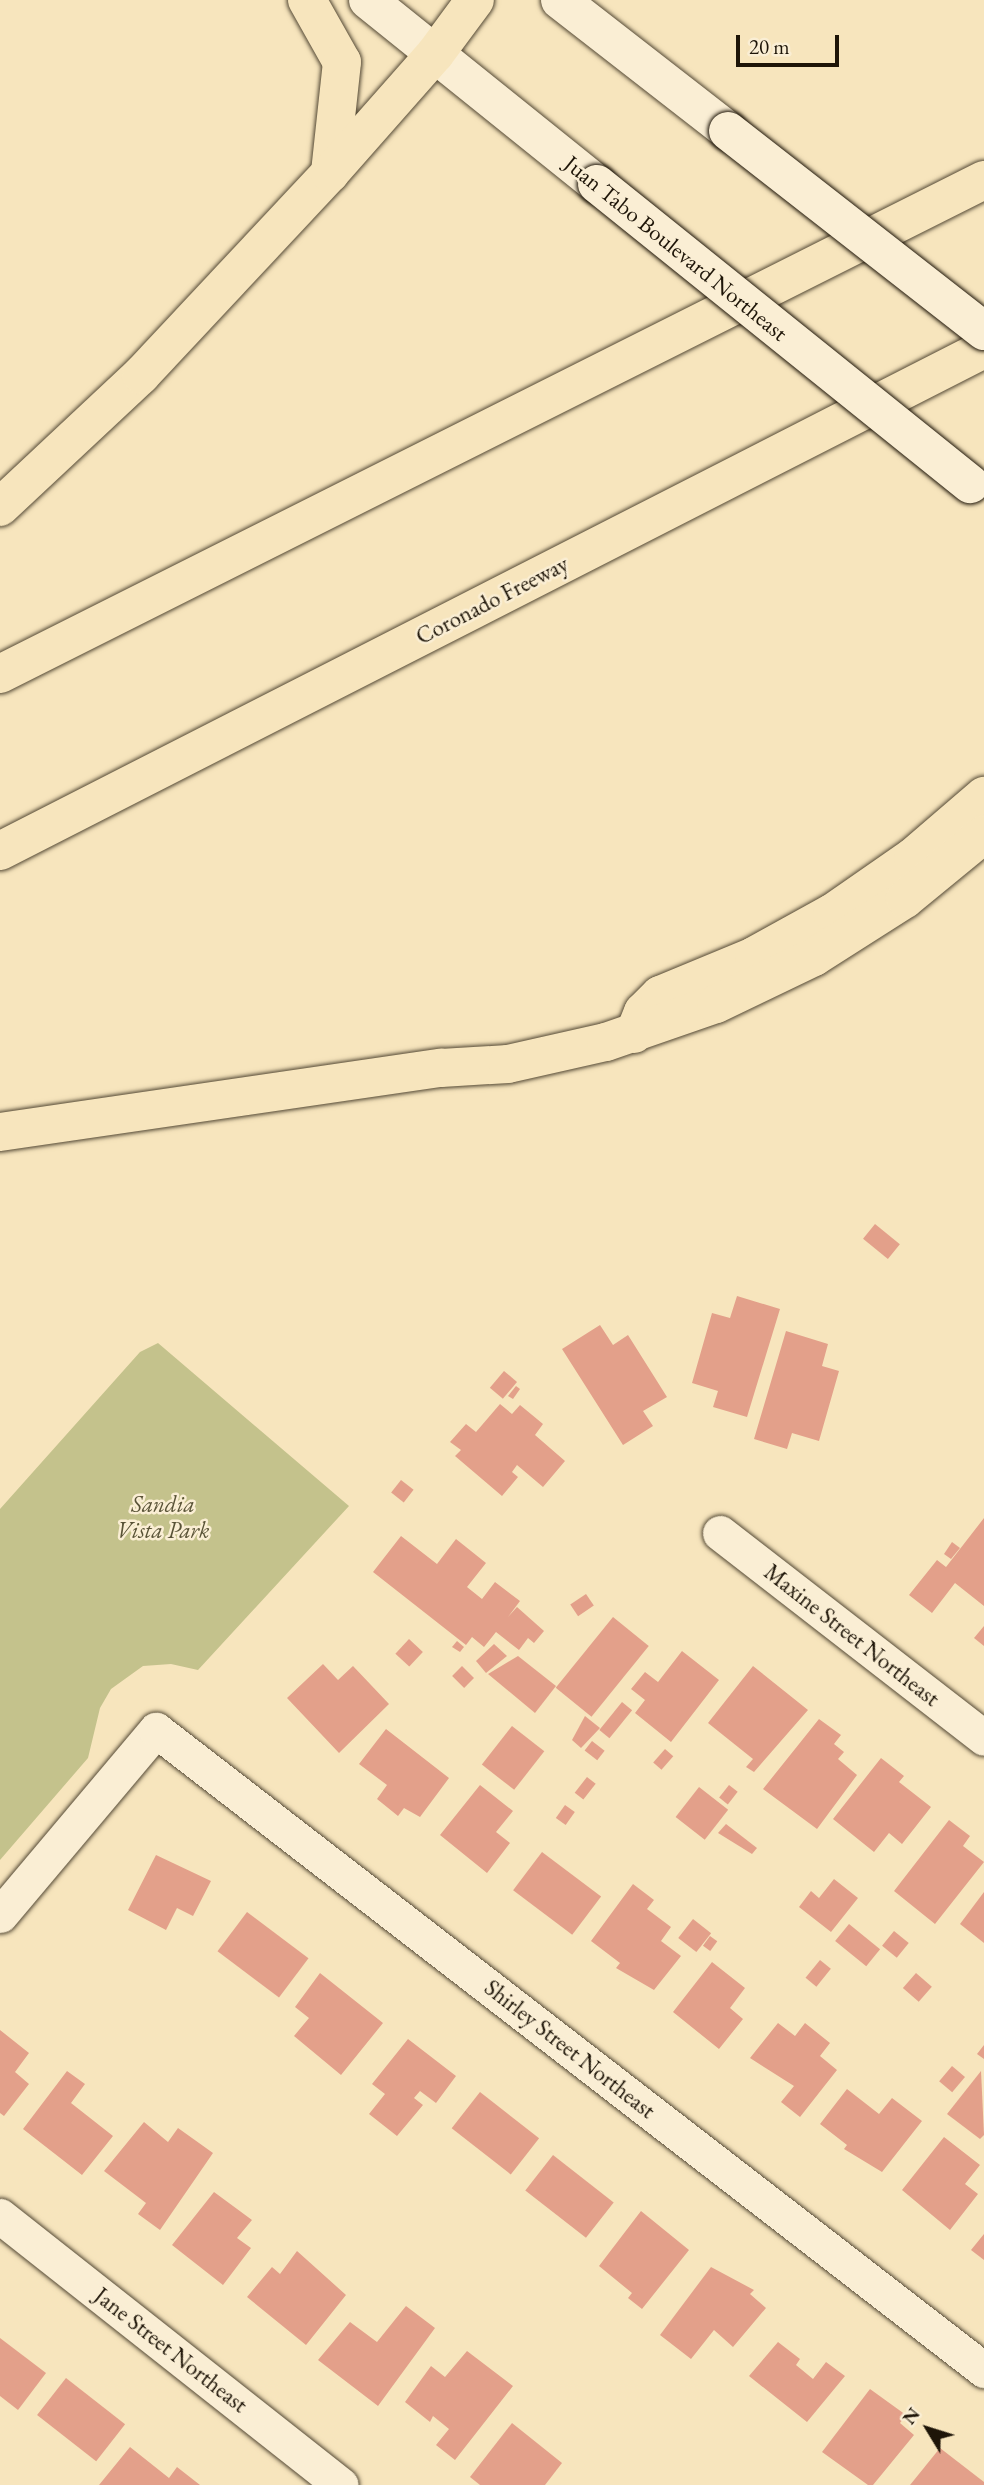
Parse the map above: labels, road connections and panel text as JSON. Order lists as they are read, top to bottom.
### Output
{
  "streets": {
    "highway": ["Coronado Freeway"],
    "main road": ["Juan Tabo Boulevard Northeast"],
    "street": ["Maxine Street Northeast", "Shirley Street Northeast", "Jane Street Northeast"]
  },
  "parks": ["Sandia Vista Park"],
  "scale_bar": "20 m",
  "north": "top left"
}
